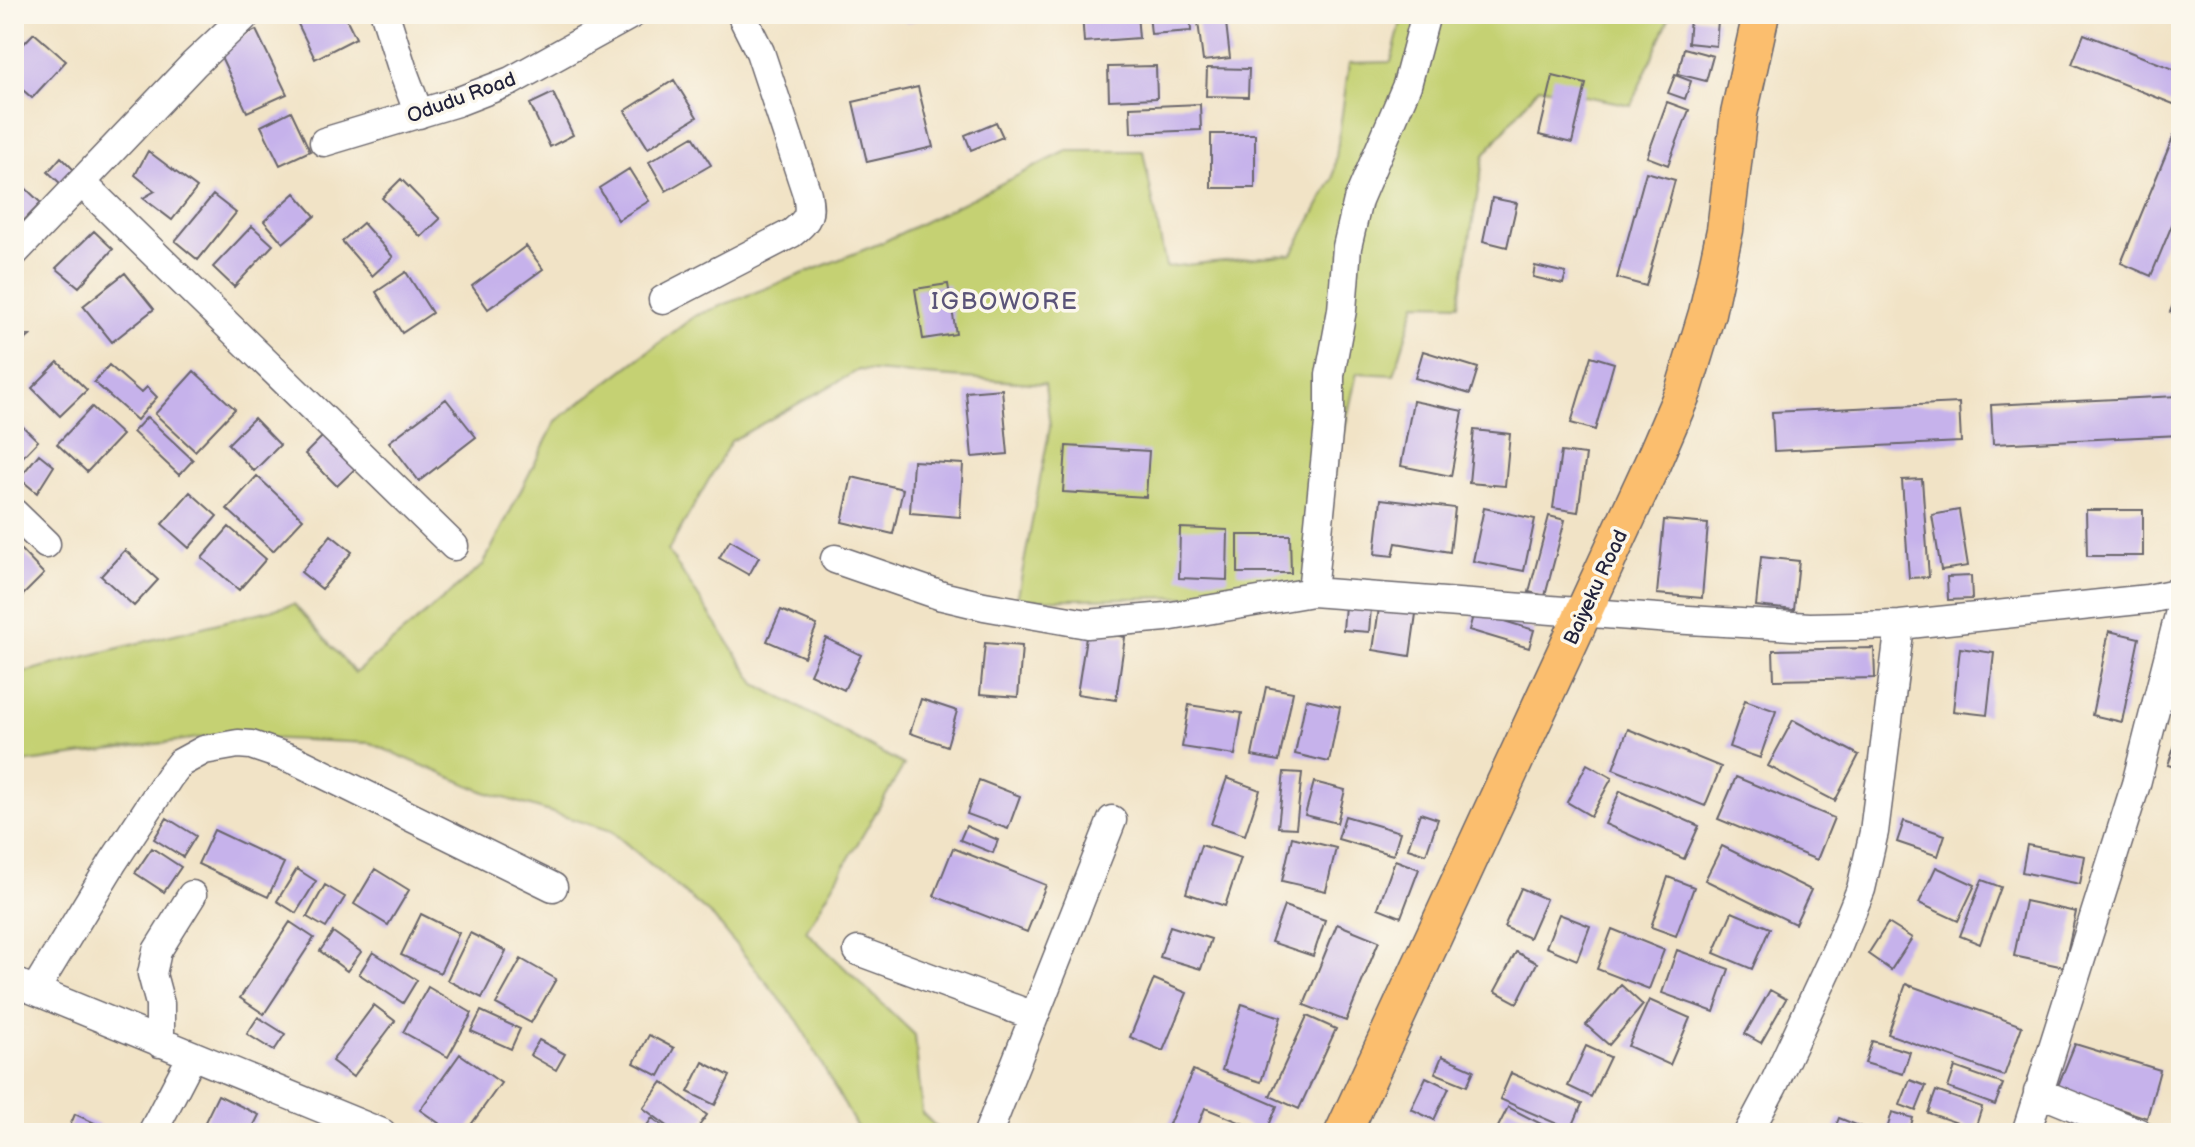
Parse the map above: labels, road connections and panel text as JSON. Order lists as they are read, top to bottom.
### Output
{
  "streets": {
    "main road": ["Baiyeku Road"],
    "street": ["Odudu Road"]
  },
  "districts": ["IGBOWORE"]
}
